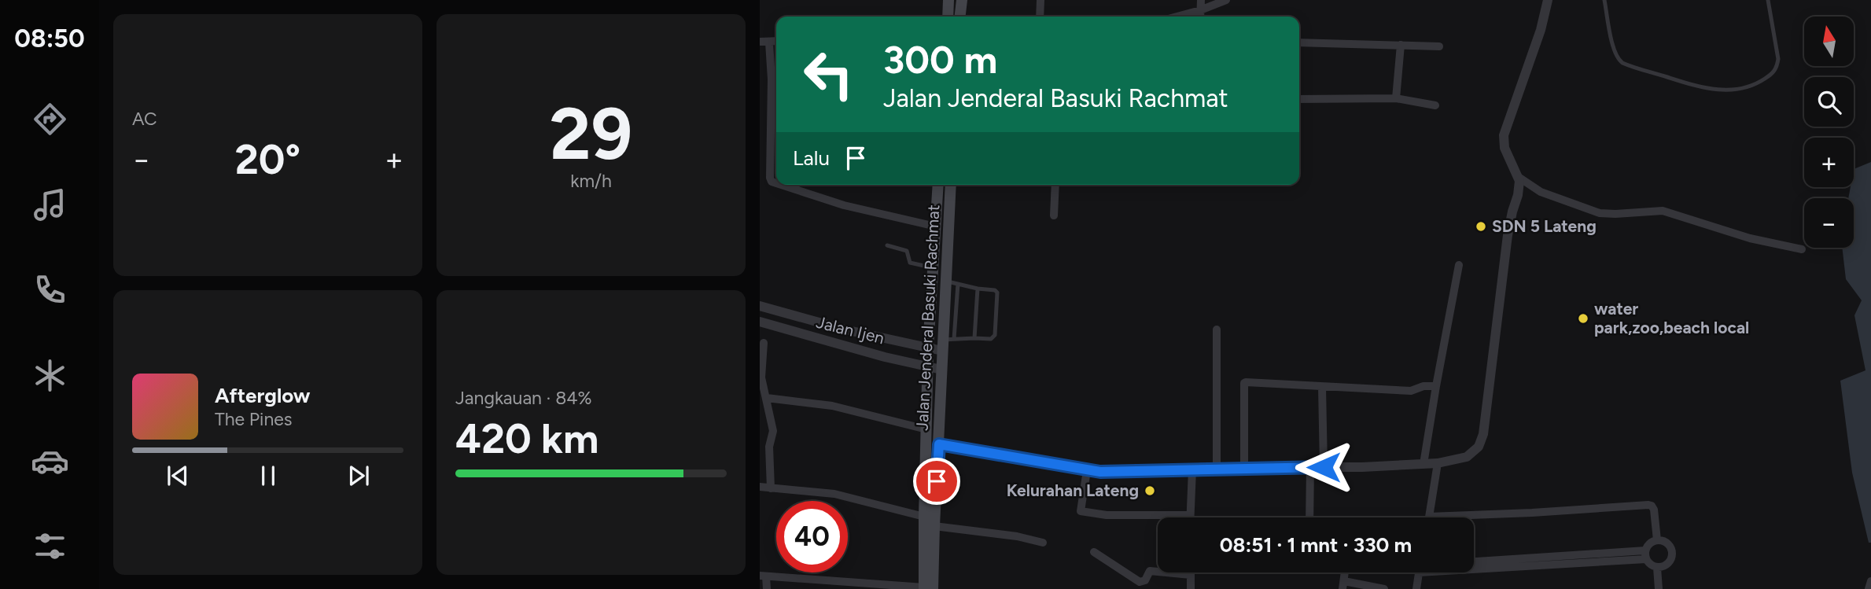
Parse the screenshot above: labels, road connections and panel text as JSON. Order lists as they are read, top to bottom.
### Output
{
  "streets": {
    "main road": ["Jalan Jenderal Basuki Rachmat"],
    "street": ["Jalan Ijen"]
  },
  "crossings": [
    ["Jalan Jenderal Basuki Rachmat", "Jalan Ijen"]
  ],
  "places": ["SDN 5 Lateng", "water park,zoo,beach local", "Kelurahan Lateng"],
  "north": "top",
  "page": {
    "tabs": "08:50",
    "tile": [
      "AC",
      ["29", "km/h"],
      ["Jangkauan · 84%", "420 km"]
    ],
    "map_buttons": ["+", "−"],
    "turn": ["300 m", "Jalan Jenderal Basuki Rachmat"],
    "then": "Lalu",
    "heat": ["−", "20°", "+"],
    "song": ["Afterglow", "The Pines"],
    "limit": "40",
    "trip": "08:51 · 1 mnt · 330 m"
  }
}
